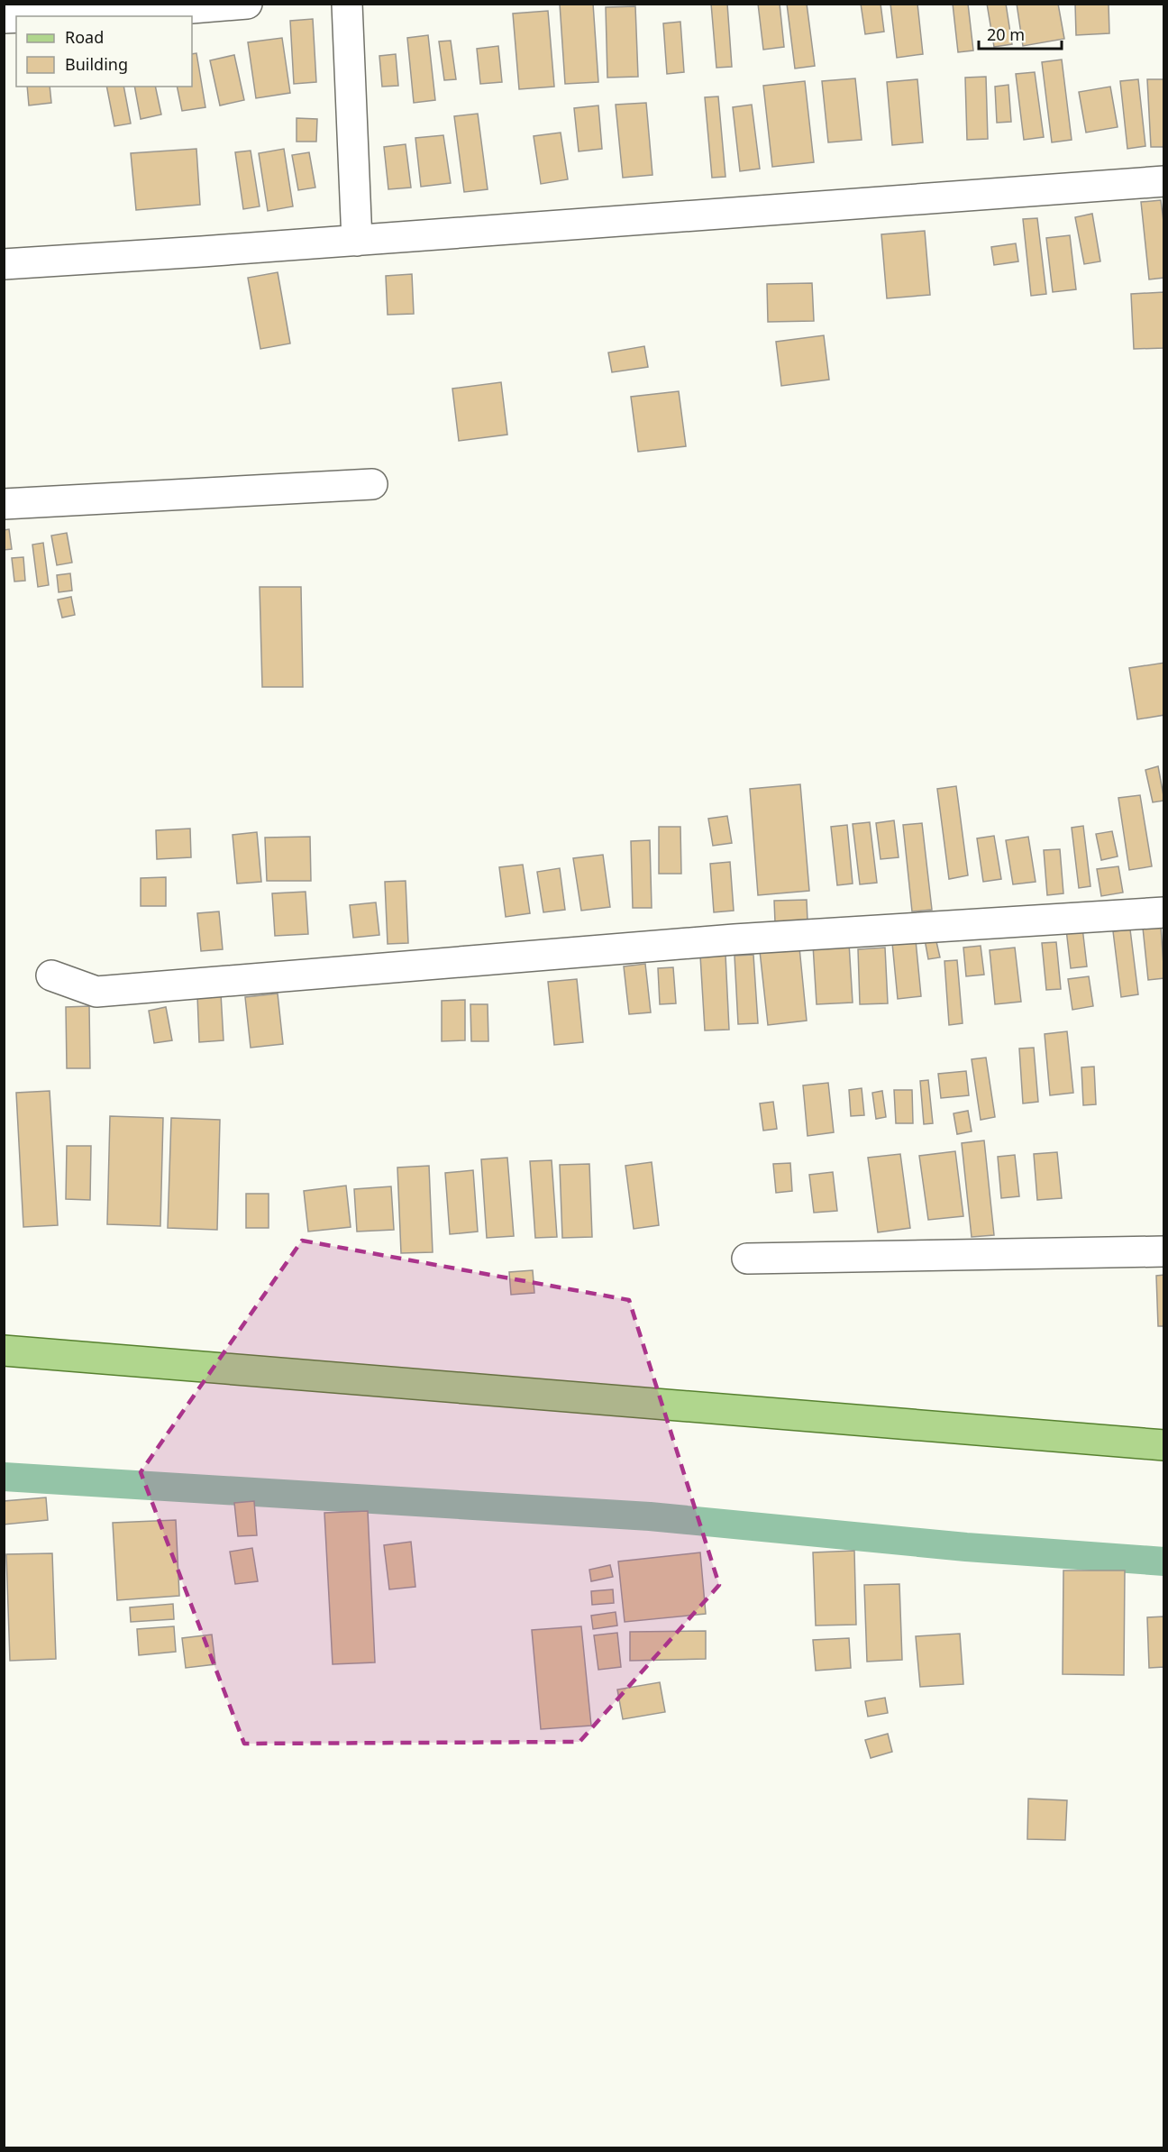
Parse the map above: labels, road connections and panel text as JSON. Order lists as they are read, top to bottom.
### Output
{
  "legend": ["Road", "Building"],
  "scale_bar": "20 m"
}
